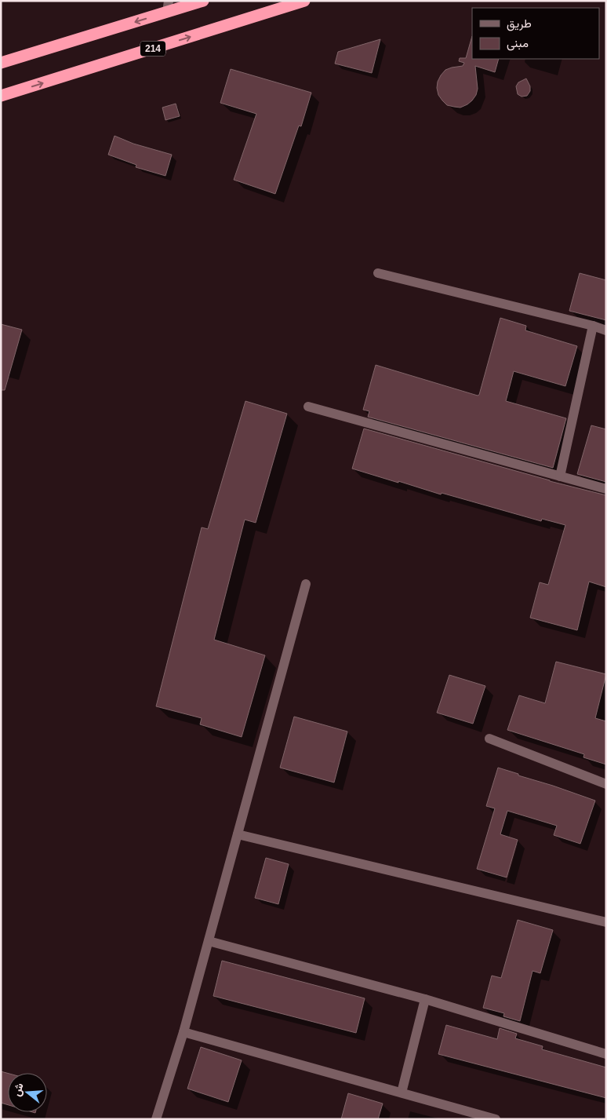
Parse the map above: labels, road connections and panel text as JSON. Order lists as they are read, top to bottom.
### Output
{
  "streets": {
    "highway": ["214"]
  },
  "legend": ["طريق", "مبنى"],
  "north": "left"
}
